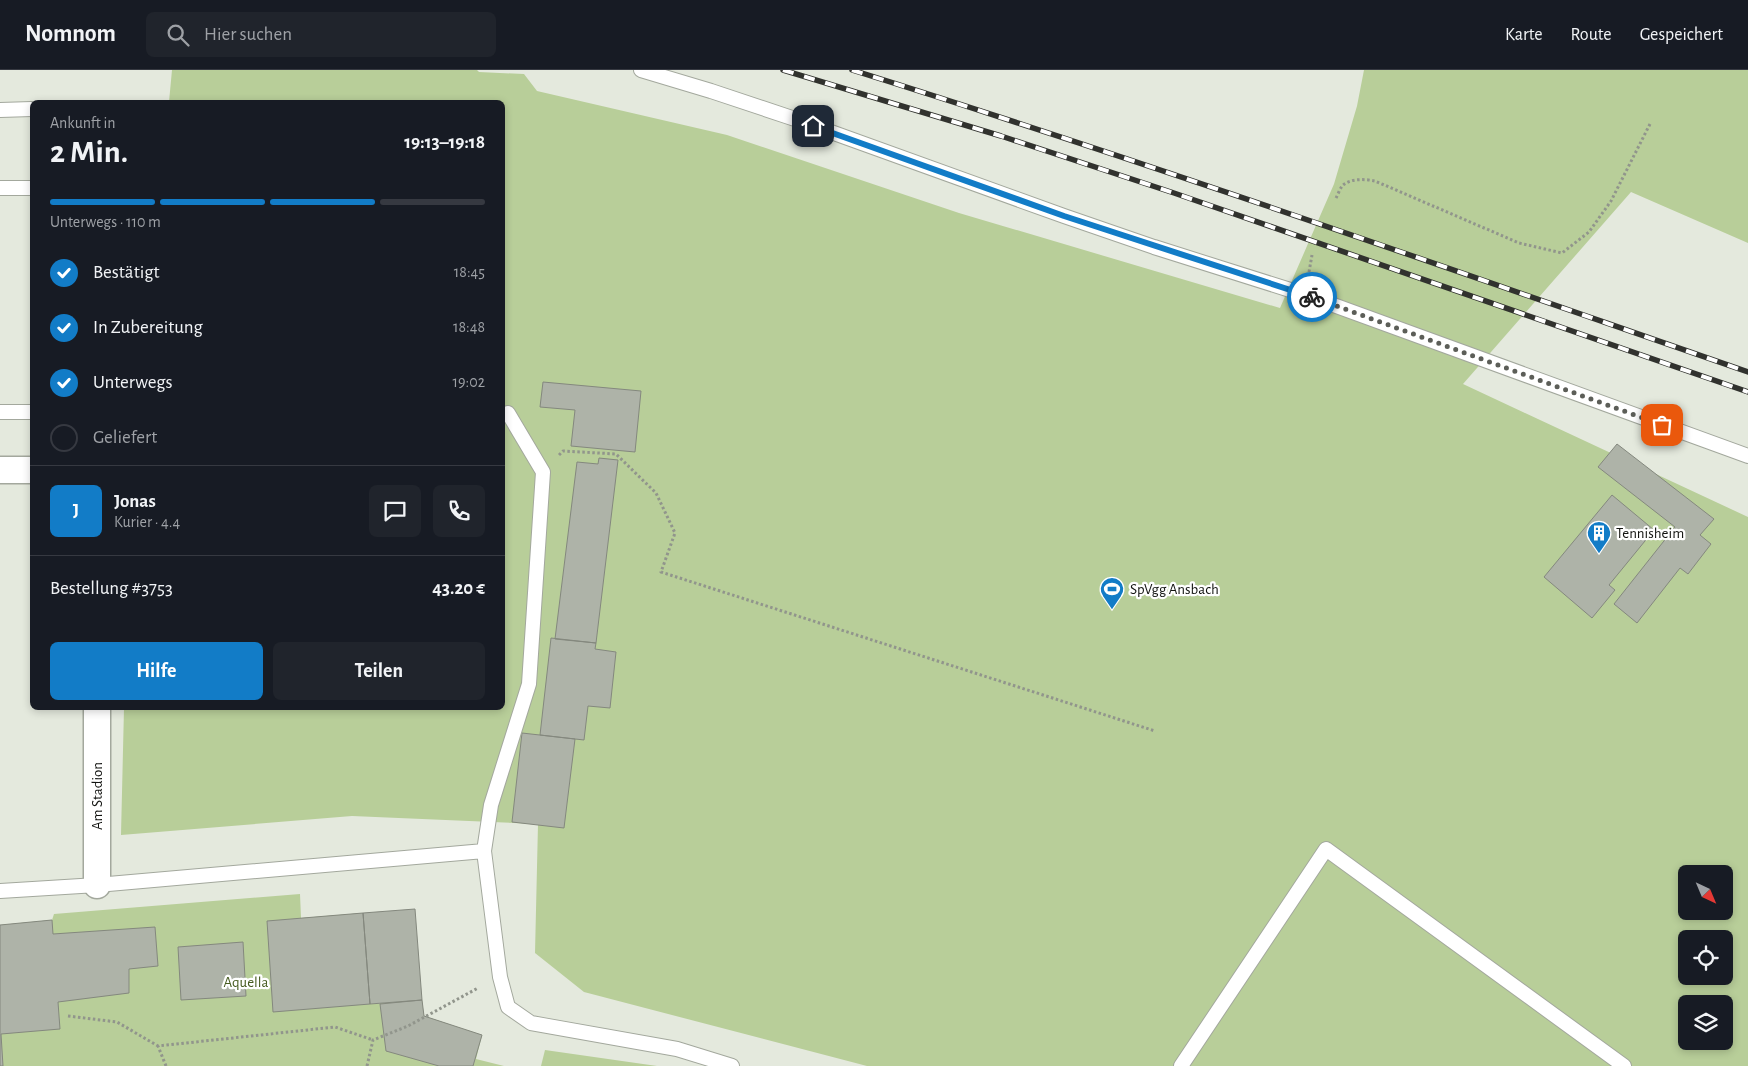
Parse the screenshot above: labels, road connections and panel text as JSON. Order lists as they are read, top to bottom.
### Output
{
  "streets": {
    "street": ["Am Stadion"]
  },
  "parks": ["Aquella"],
  "places": {
    "building": ["Tennisheim"],
    "sports": ["SpVgg Ansbach"]
  },
  "north": "bottom right",
  "page": {
    "header": "Nomnom",
    "search": "Hier suchen",
    "nav": ["Karte", "Route", "Gespeichert"],
    "heading": ["2 Min.", "Ankunft in", "19:13–19:18"],
    "panel": [
      "Jonas",
      "Kurier · 4.4",
      "Bestellung #3753",
      "43.20 €"
    ],
    "bar": "Unterwegs · 110 m",
    "list": [
      ["Bestätigt", "18:45"],
      ["In Zubereitung", "18:48"],
      ["Unterwegs", "19:02"],
      "Geliefert"
    ],
    "round": "J",
    "buttons": ["Hilfe", "Teilen"]
  }
}
